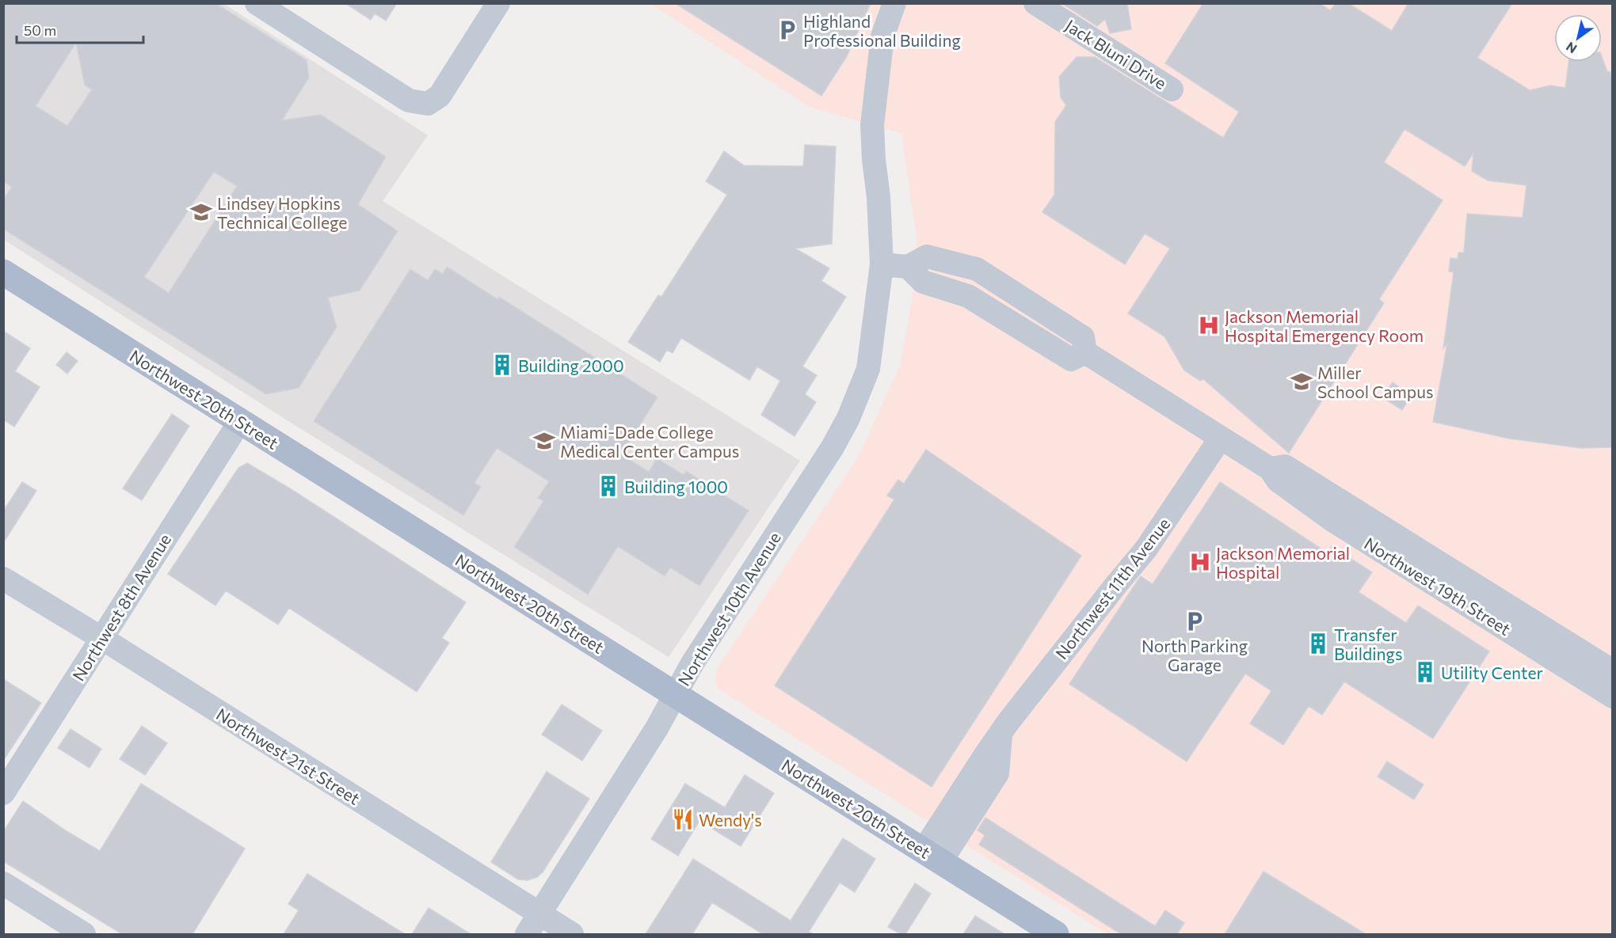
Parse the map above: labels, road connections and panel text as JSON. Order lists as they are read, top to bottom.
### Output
{
  "streets": {
    "main road": ["Northwest 20th Street"],
    "street": [
      "Jack Bluni Drive",
      "Northwest 19th Street",
      "Northwest 11th Avenue",
      "Northwest 8th Avenue",
      "Northwest 10th Avenue",
      "Northwest 21st Street"
    ]
  },
  "crossings": [
    ["Northwest 20th Street", "Northwest 11th Avenue"],
    ["Northwest 20th Street", "Northwest 8th Avenue"],
    ["Northwest 20th Street", "Northwest 10th Avenue"],
    ["Northwest 19th Street", "Northwest 11th Avenue"],
    ["Northwest 19th Street", "Northwest 10th Avenue"],
    ["Northwest 8th Avenue", "Northwest 21st Street"],
    ["Northwest 10th Avenue", "Northwest 21st Street"]
  ],
  "places": {
    "parking": ["Highland Professional Building", "North Parking Garage"],
    "school or university": ["Lindsey Hopkins Technical College", "Miller School Campus", "Miami-Dade College Medical Center Campus"],
    "hospital": ["Jackson Memorial Hospital Emergency Room", "Jackson Memorial Hospital"],
    "building": [
      "Building 2000",
      "Building 1000",
      "Transfer Buildings",
      "Utility Center"
    ],
    "restaurant": ["Wendy's"]
  },
  "scale_bar": "50 m",
  "north": "bottom left"
}
